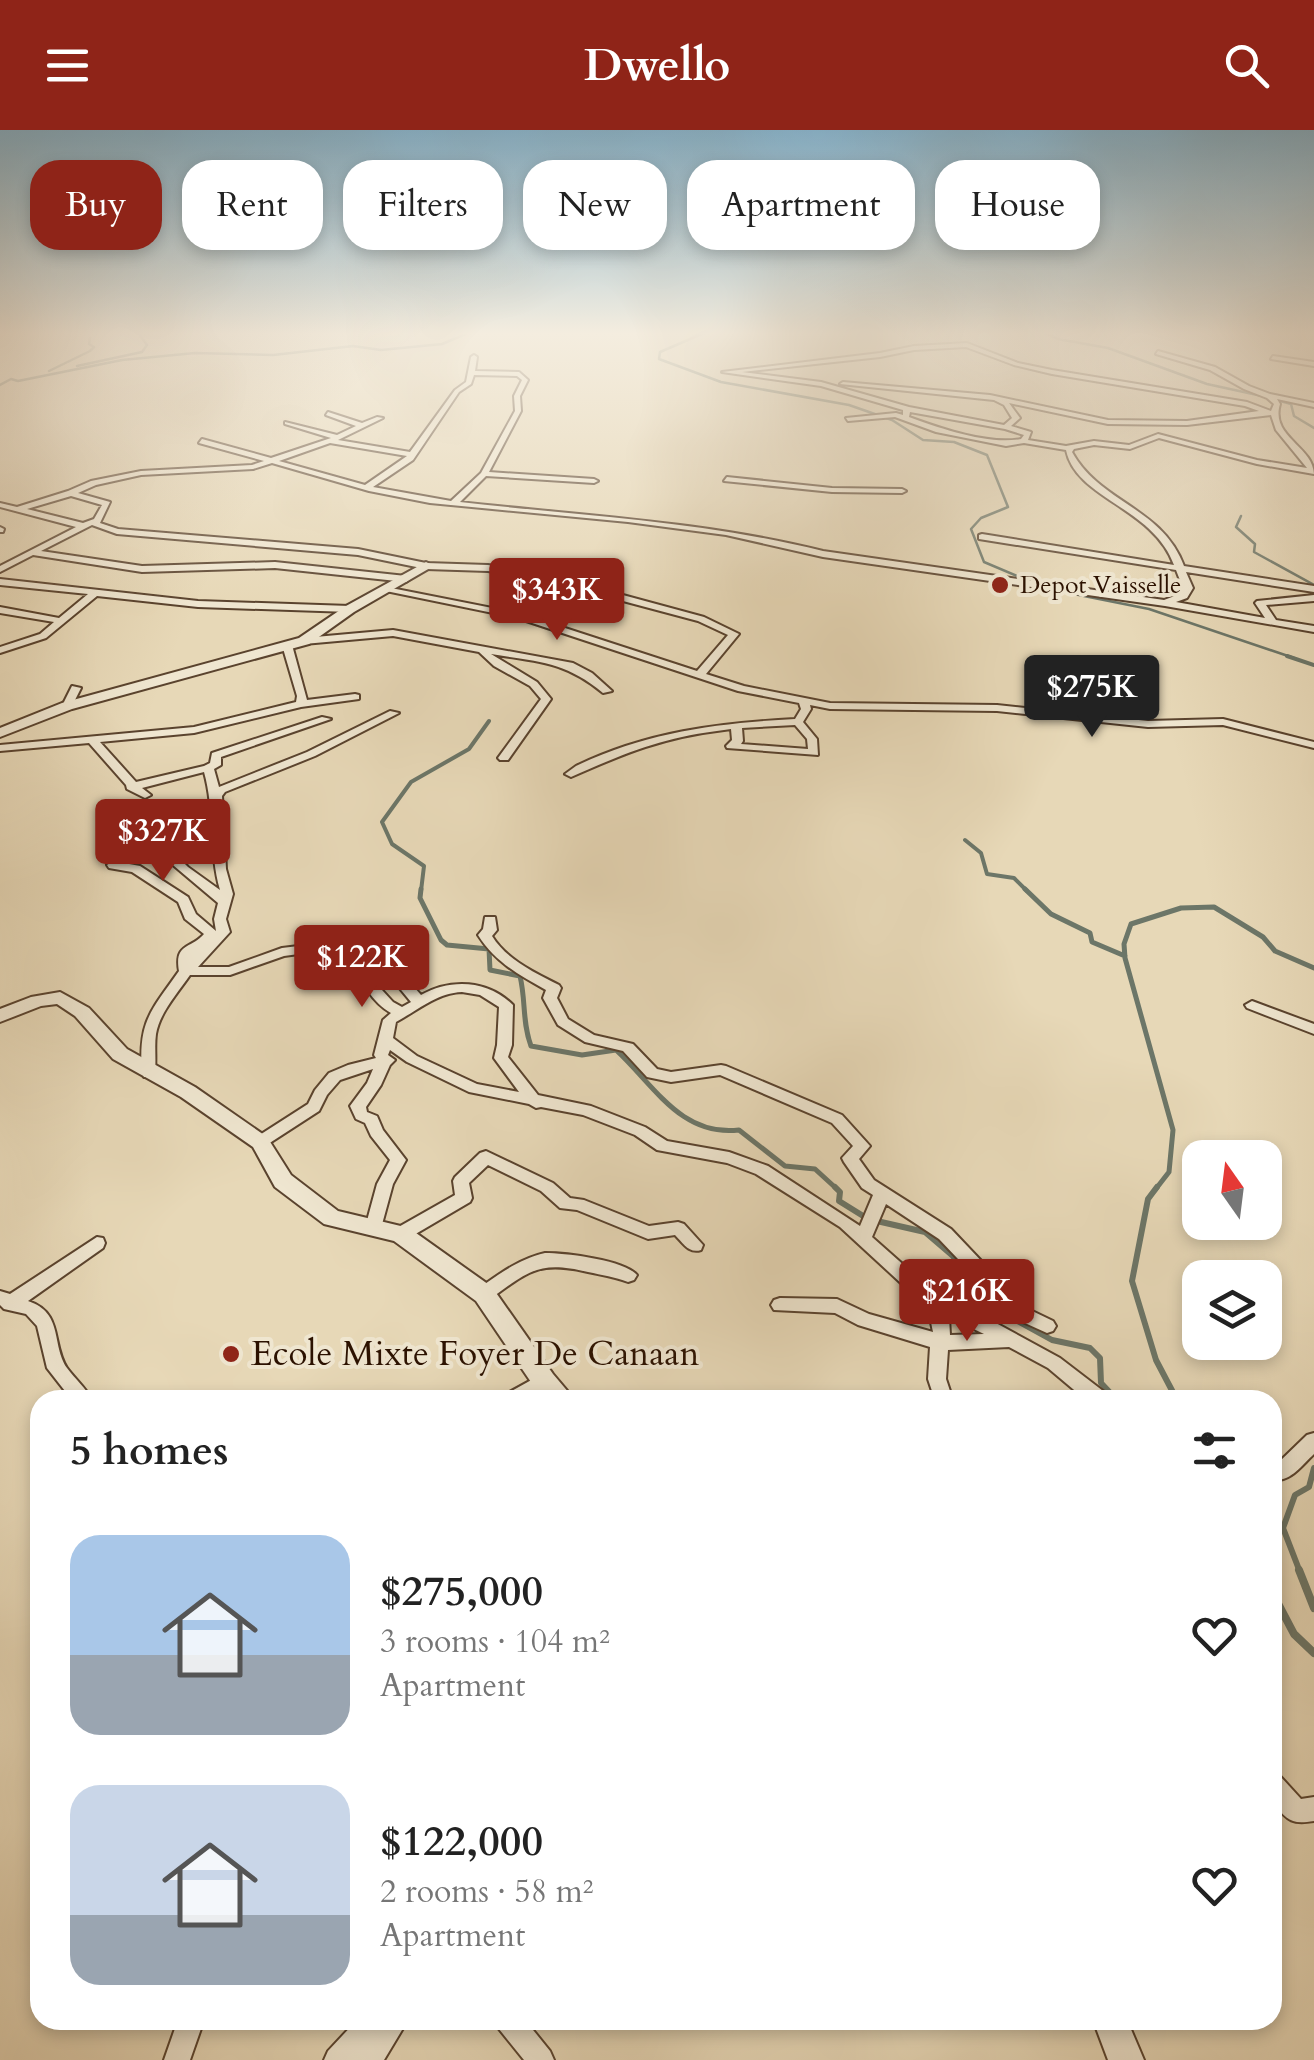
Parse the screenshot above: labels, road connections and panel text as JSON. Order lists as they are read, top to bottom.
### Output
{
  "places": ["Depot Vaisselle", "Ecole Mixte Foyer De Canaan"],
  "north": "top",
  "page": {
    "header": "Dwello",
    "chip": [
      "Buy",
      "Rent",
      "Filters",
      "New",
      "Apartment",
      "House"
    ],
    "price": [
      "$343K",
      "$275K",
      "$327K",
      "$122K",
      "$216K"
    ],
    "heading": "5 homes",
    "list": [
      {
        "name": "$275,000",
        "note": "3 rooms · 104 m² · Apartment"
      },
      {
        "name": "$122,000",
        "note": "2 rooms · 58 m² · Apartment"
      }
    ]
  }
}
